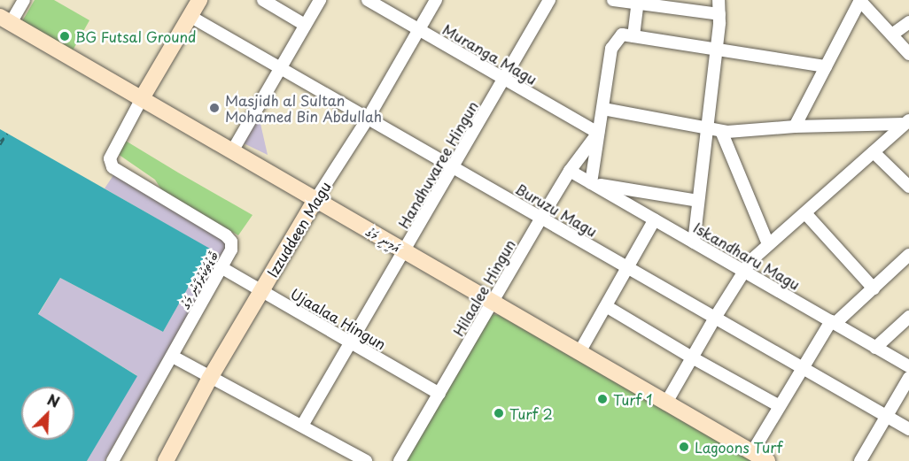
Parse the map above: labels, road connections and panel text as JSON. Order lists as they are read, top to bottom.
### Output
{
  "streets": {
    "main road": ["Izzuddeen Magu", "އަމީނީ މަގު"],
    "street": [
      "Muranga Magu",
      "Handhuvaree Hingun",
      "Buruzu Magu",
      "Iskandharu Magu",
      "ބޮޑުތަކުރުފާނު މަގު",
      "Hilaalee Hingun",
      "Ujaalaa Hingun"
    ]
  },
  "crossings": [
    ["Muranga Magu", "Handhuvaree Hingun"],
    ["Muranga Magu", "Izzuddeen Magu"],
    ["Muranga Magu", "Hilaalee Hingun"],
    ["Handhuvaree Hingun", "Buruzu Magu"],
    ["Handhuvaree Hingun", "އަމީނީ މަގު"],
    ["Handhuvaree Hingun", "Ujaalaa Hingun"],
    ["Buruzu Magu", "Izzuddeen Magu"],
    ["Buruzu Magu", "Hilaalee Hingun"],
    ["Izzuddeen Magu", "އަމީނީ މަގު"],
    ["Izzuddeen Magu", "Ujaalaa Hingun"],
    ["އަމީނީ މަގު", "ބޮޑުތަކުރުފާނު މަގު"],
    ["އަމީނީ މަގު", "Hilaalee Hingun"],
    ["Iskandharu Magu", "Hilaalee Hingun"],
    ["ބޮޑުތަކުރުފާނު މަގު", "Ujaalaa Hingun"],
    ["Hilaalee Hingun", "Ujaalaa Hingun"]
  ],
  "places": [
    "BG Futsal Ground",
    "Masjidh al Sultan Mohamed Bin Abdullah",
    "Turf 1",
    "Turf 2",
    "Lagoons Turf"
  ],
  "north": "top right"
}
